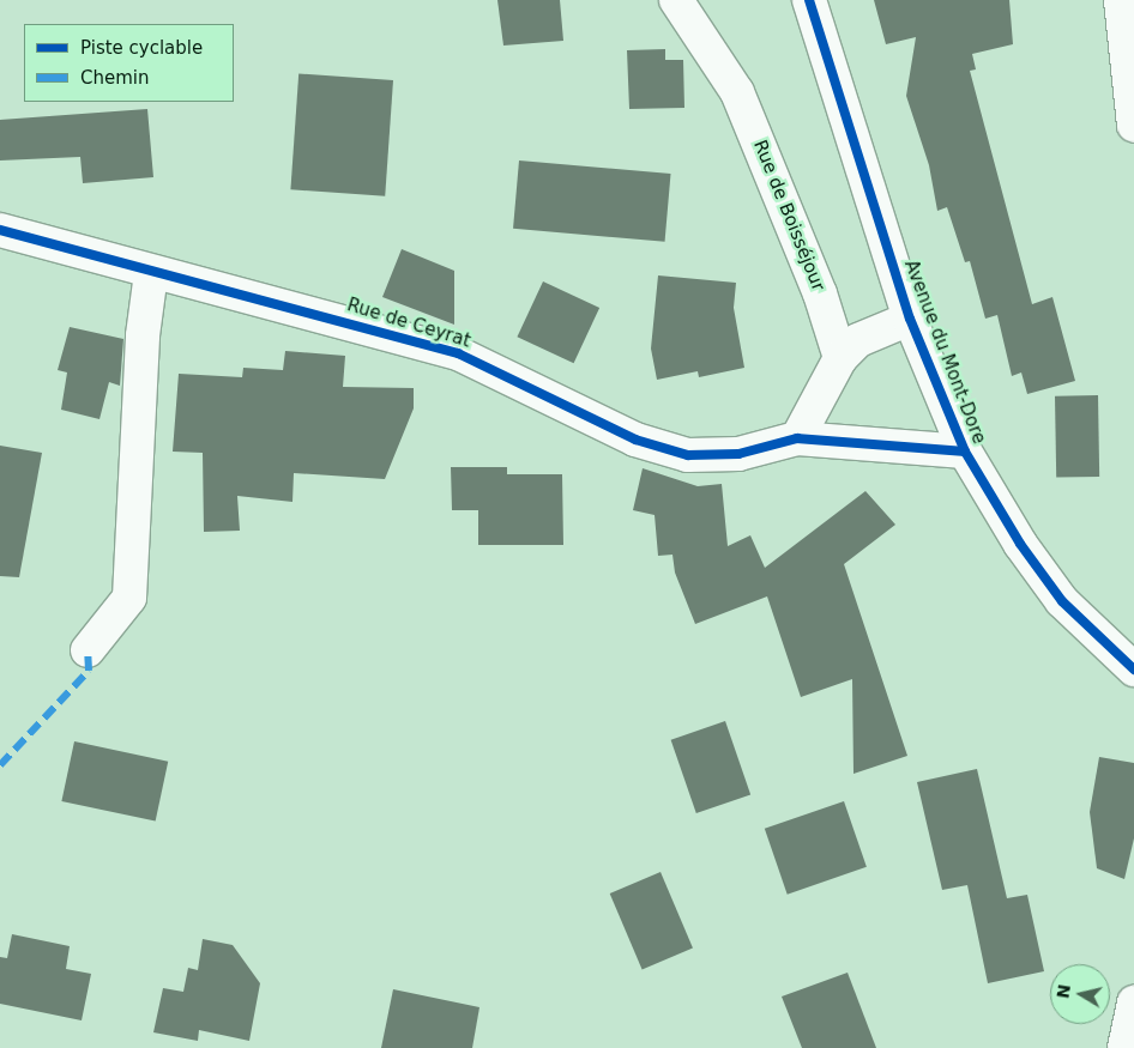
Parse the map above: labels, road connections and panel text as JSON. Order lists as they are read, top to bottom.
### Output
{
  "streets": {
    "street": ["Rue de Boisséjour", "Rue de Ceyrat", "Avenue du Mont-Dore"]
  },
  "crossings": [
    ["Rue de Ceyrat", "Avenue du Mont-Dore"]
  ],
  "legend": ["Piste cyclable", "Chemin"],
  "north": "left"
}
